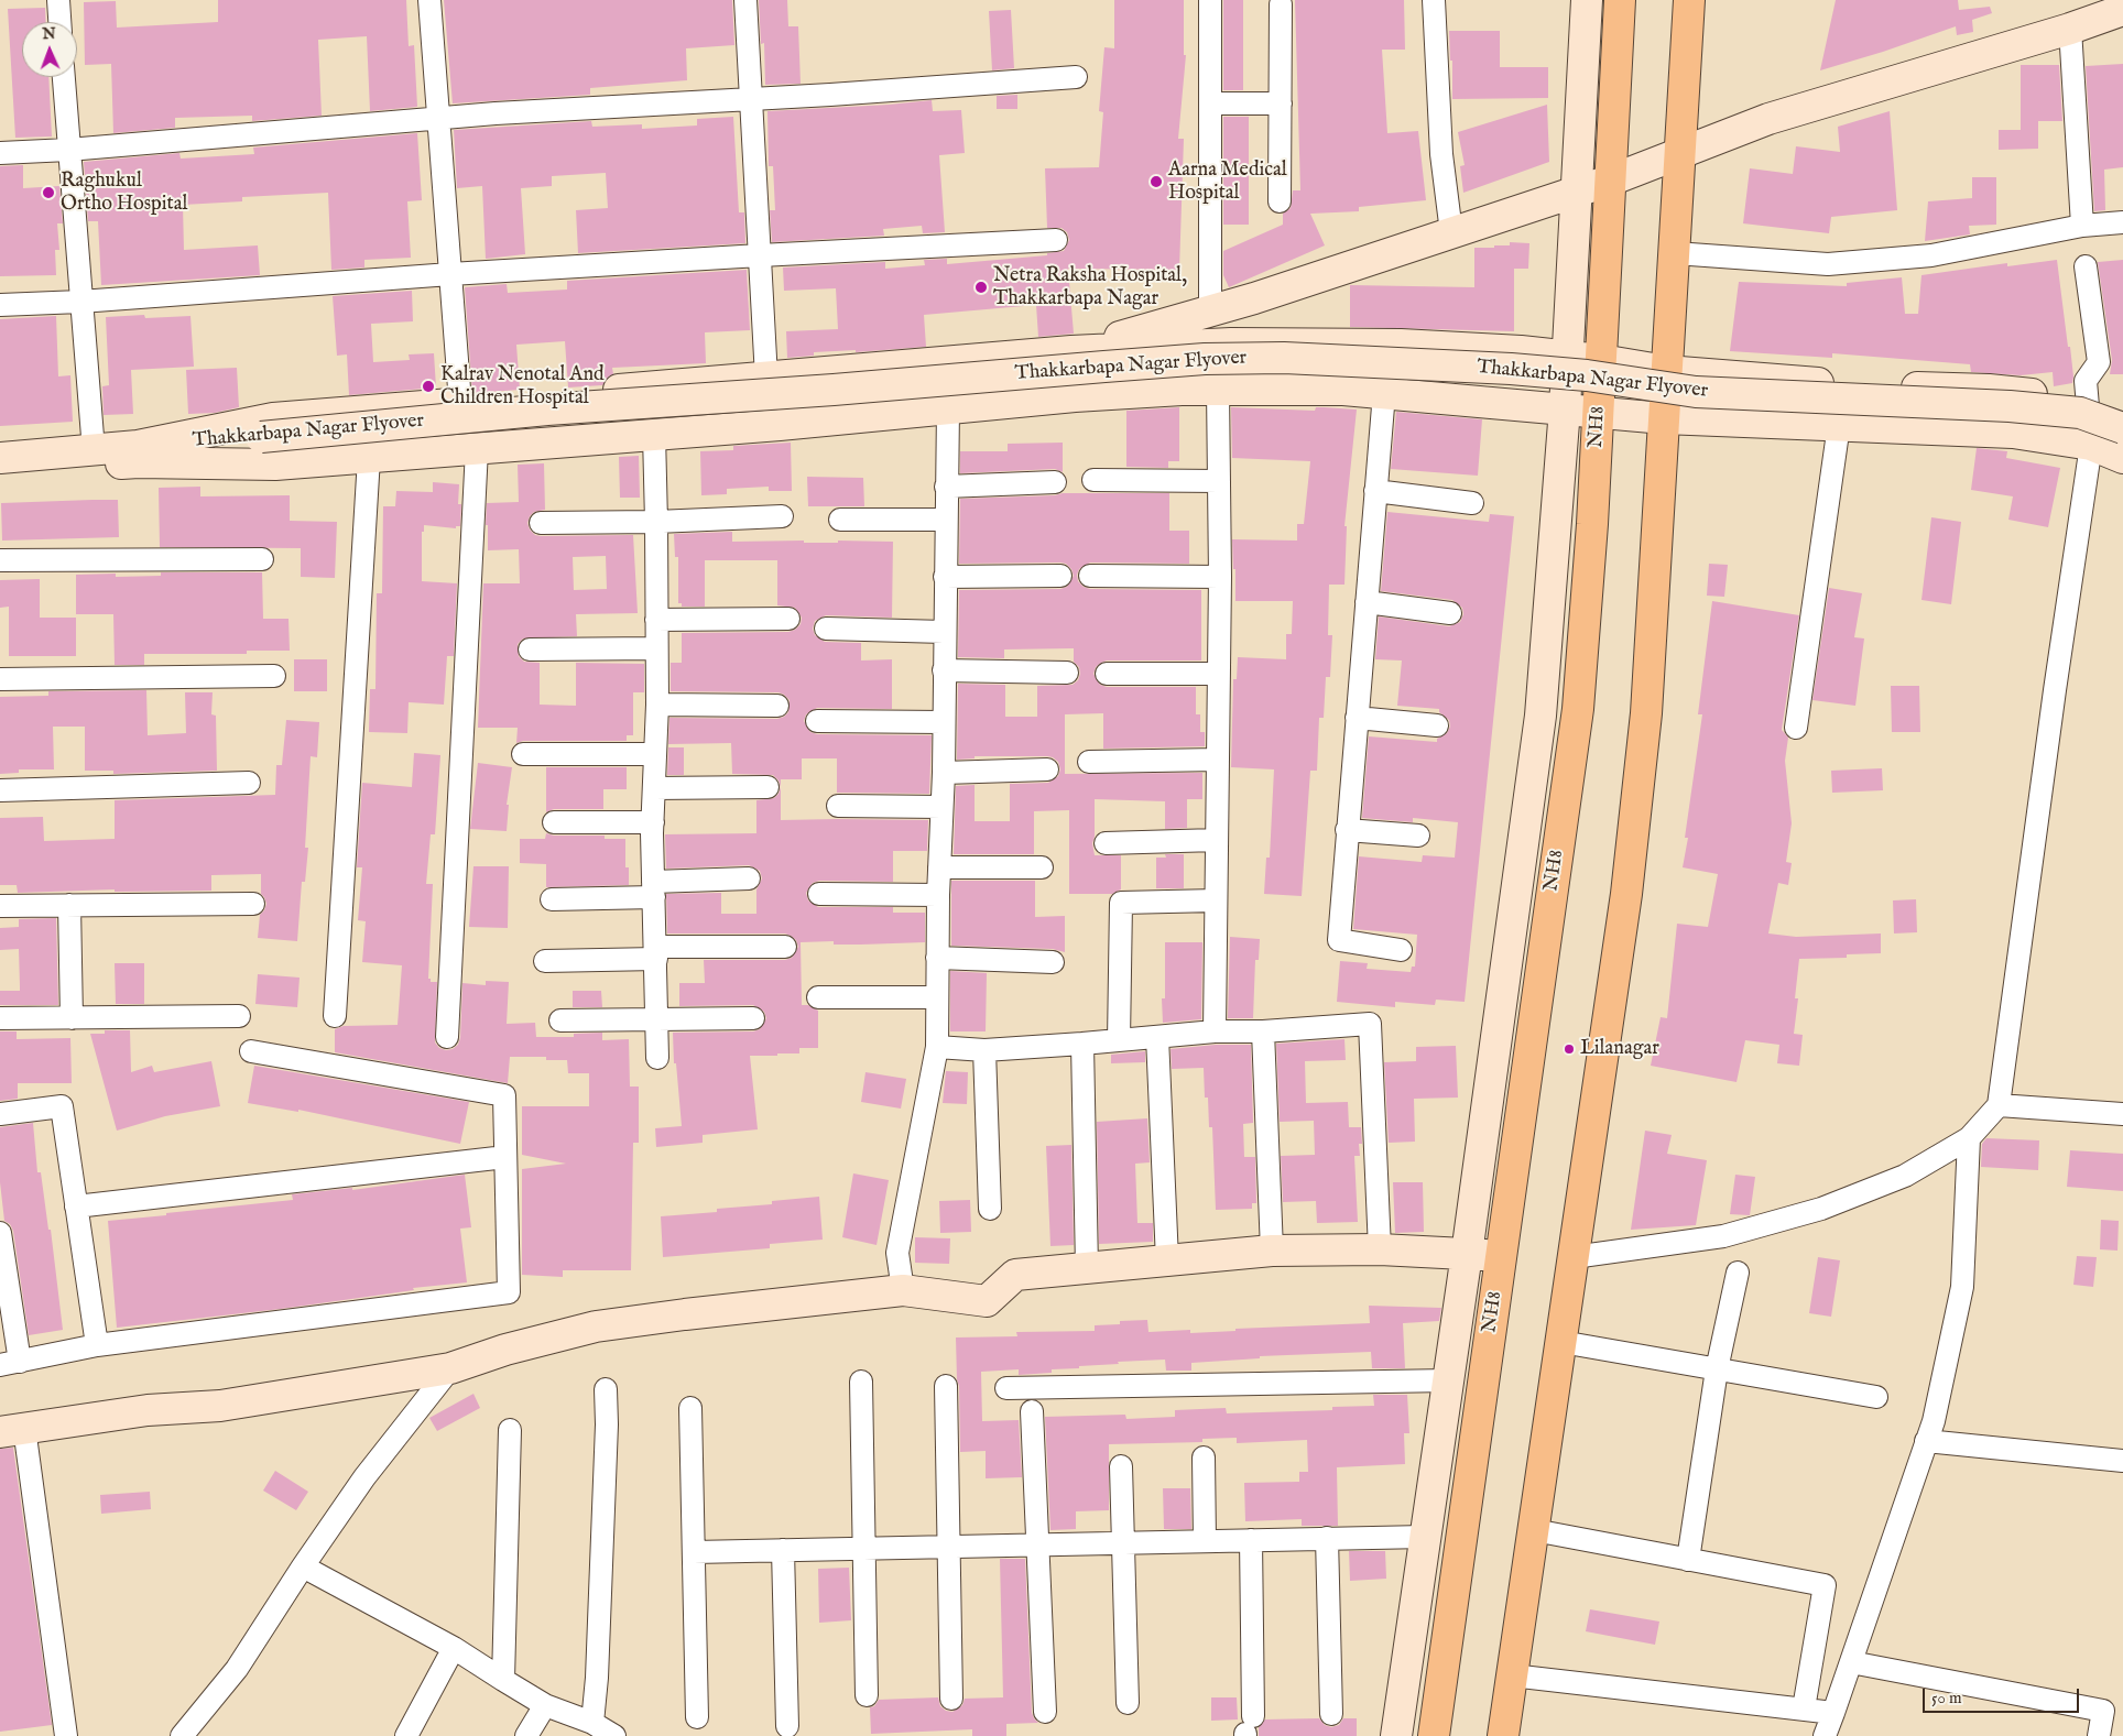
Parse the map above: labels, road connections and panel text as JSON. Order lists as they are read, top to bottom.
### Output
{
  "streets": {
    "main road": ["NH8"],
    "street": ["Thakkarbapa Nagar Flyover"]
  },
  "places": [
    "Aarna Medical Hospital",
    "Raghukul Ortho Hospital",
    "Netra Raksha Hospital, Thakkarbapa Nagar",
    "Kalrav Nenotal And Children Hospital",
    "Lilanagar"
  ],
  "scale_bar": "50 m",
  "north": "top"
}
